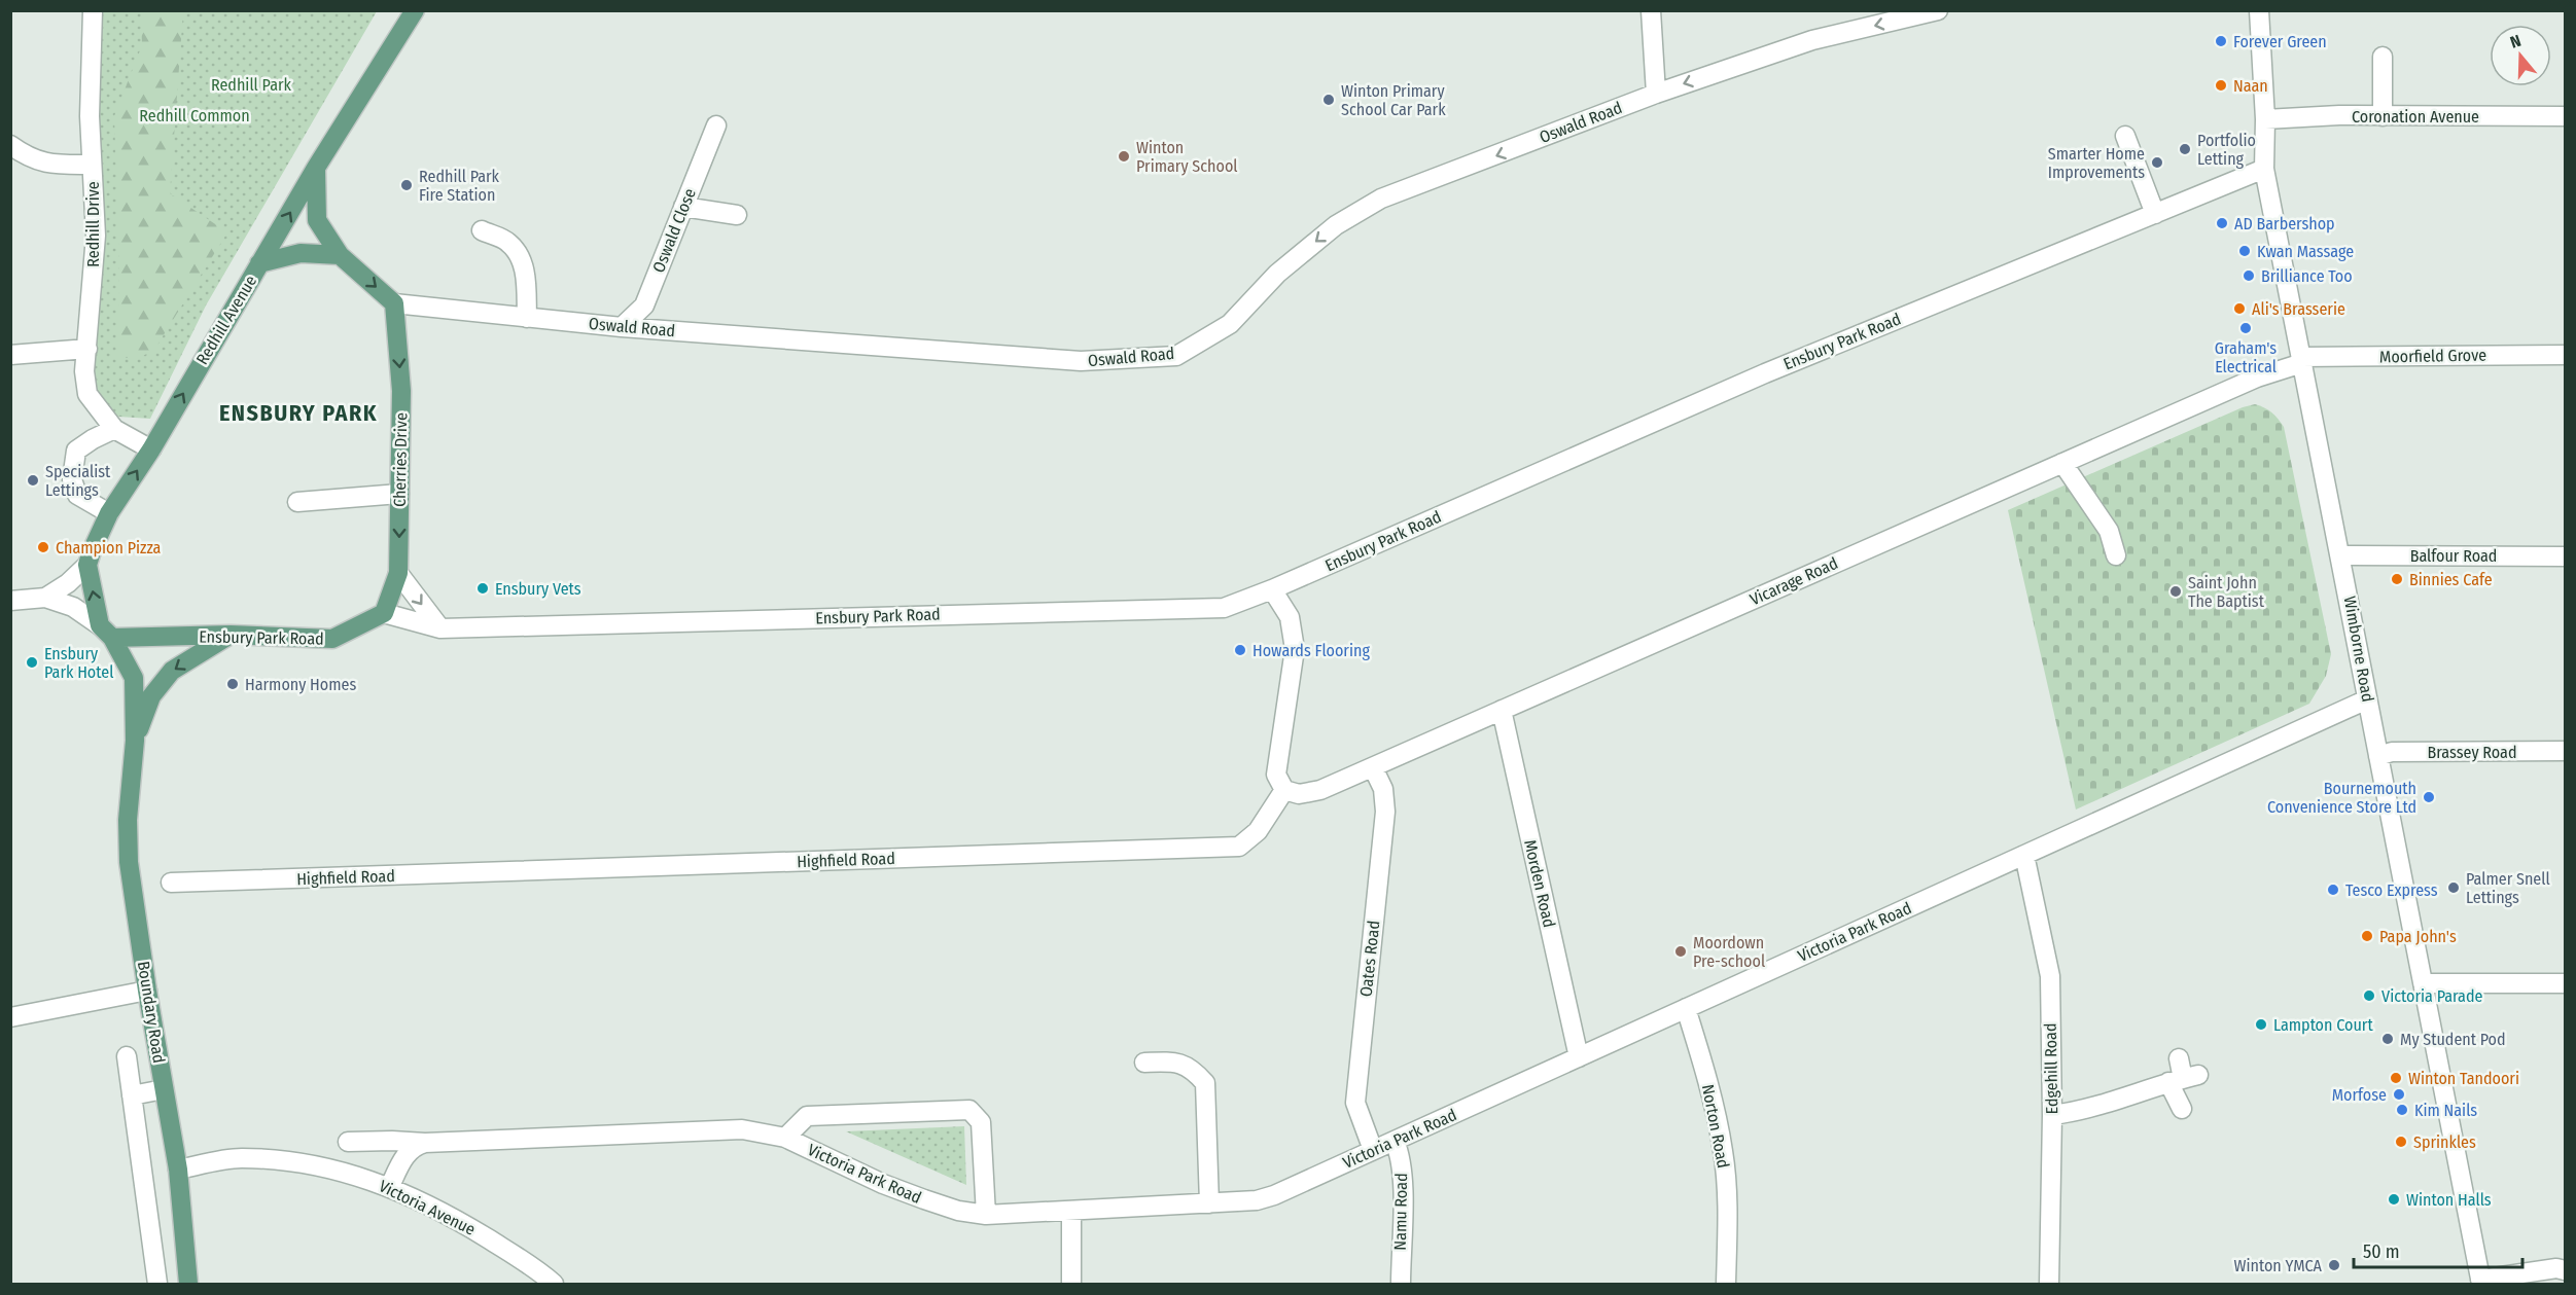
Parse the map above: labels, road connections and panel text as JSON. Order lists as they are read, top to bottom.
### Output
{
  "streets": {
    "main road": [
      "Redhill Avenue",
      "Ensbury Park Road",
      "Cherries Drive",
      "Boundary Road"
    ],
    "street": [
      "Coronation Avenue",
      "Oswald Road",
      "Redhill Drive",
      "Oswald Close",
      "Moorfield Grove",
      "Balfour Road",
      "Vicarage Road",
      "Wimborne Road",
      "Brassey Road",
      "Highfield Road",
      "Morden Road",
      "Victoria Park Road",
      "Oates Road",
      "Edgehill Road",
      "Norton Road",
      "Victoria Avenue",
      "Namu Road"
    ]
  },
  "crossings": [
    ["Coronation Avenue", "Wimborne Road"],
    ["Oswald Road", "Oswald Close"],
    ["Oswald Road", "Cherries Drive"],
    ["Redhill Drive", "Redhill Avenue"],
    ["Ensbury Park Road", "Cherries Drive"],
    ["Ensbury Park Road", "Wimborne Road"],
    ["Ensbury Park Road", "Boundary Road"],
    ["Moorfield Grove", "Vicarage Road"],
    ["Moorfield Grove", "Wimborne Road"],
    ["Balfour Road", "Wimborne Road"],
    ["Vicarage Road", "Wimborne Road"],
    ["Vicarage Road", "Highfield Road"],
    ["Vicarage Road", "Morden Road"],
    ["Vicarage Road", "Oates Road"],
    ["Wimborne Road", "Brassey Road"],
    ["Wimborne Road", "Victoria Park Road"],
    ["Morden Road", "Victoria Park Road"],
    ["Victoria Park Road", "Oates Road"],
    ["Victoria Park Road", "Edgehill Road"],
    ["Victoria Park Road", "Norton Road"],
    ["Victoria Park Road", "Namu Road"],
    ["Boundary Road", "Victoria Avenue"]
  ],
  "one_way": ["Oswald Road", "Redhill Avenue", "Cherries Drive"],
  "districts": ["ENSBURY PARK"],
  "parks": ["Redhill Park", "Redhill Common"],
  "places": [
    "Forever Green",
    "Naan",
    "Winton Primary School Car Park",
    "Portfolio Letting",
    "Winton Primary School",
    "Smarter Home Improvements",
    "Redhill Park Fire Station",
    "AD Barbershop",
    "Kwan Massage",
    "Brilliance Too",
    "Ali's Brasserie",
    "Graham's Electrical",
    "Specialist Lettings",
    "Champion Pizza",
    "Binnies Cafe",
    "Ensbury Vets",
    "Saint John The Baptist",
    "Howards Flooring",
    "Ensbury Park Hotel",
    "Harmony Homes",
    "Bournemouth Convenience Store Ltd",
    "Palmer Snell Lettings",
    "Tesco Express",
    "Papa John's",
    "Moordown Pre-school",
    "Victoria Parade",
    "Lampton Court",
    "My Student Pod",
    "Winton Tandoori",
    "Morfose",
    "Kim Nails",
    "Sprinkles",
    "Winton Halls",
    "Winton YMCA"
  ],
  "scale_bar": "50 m",
  "north": "top"
}
